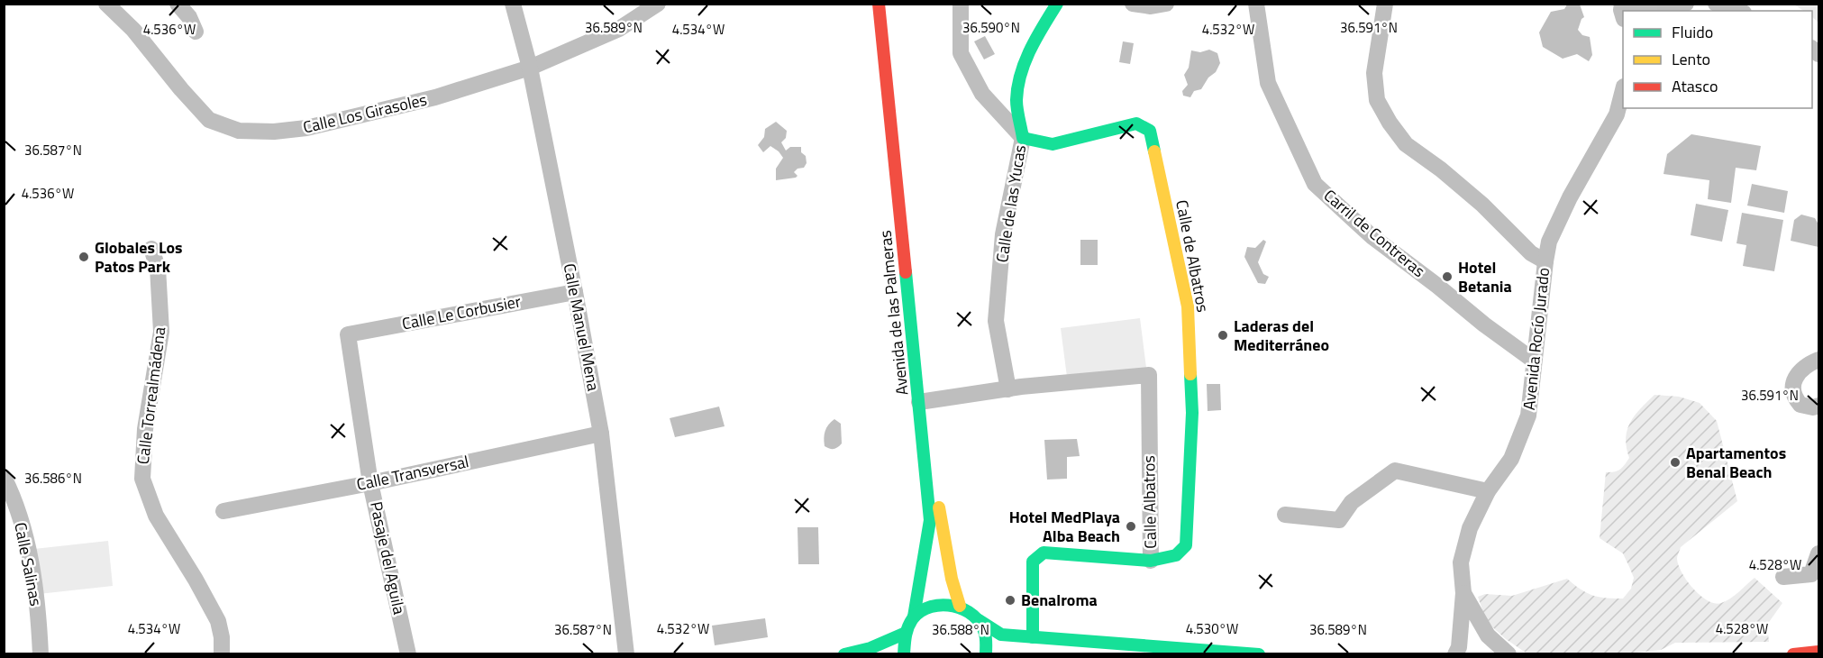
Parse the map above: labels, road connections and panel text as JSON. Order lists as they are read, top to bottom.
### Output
{
  "streets": {
    "street": [
      "Calle Los Girasoles",
      "Calle de las Yucas",
      "Carril de Contreras",
      "Calle de Albatros",
      "Calle Le Corbusier",
      "Avenida de las Palmeras",
      "Calle Manuel Mena",
      "Avenida Rocío Jurado",
      "Calle Torrealmádena",
      "Calle Transversal",
      "Calle Albatros",
      "Pasaje del Aguila",
      "Calle Salinas"
    ]
  },
  "crossings": [
    ["Calle Los Girasoles", "Calle Manuel Mena"],
    ["Calle de las Yucas", "Calle de Albatros"],
    ["Calle de las Yucas", "Calle Albatros"],
    ["Carril de Contreras", "Avenida Rocío Jurado"],
    ["Calle de Albatros", "Calle Albatros"],
    ["Calle Le Corbusier", "Calle Manuel Mena"],
    ["Calle Le Corbusier", "Pasaje del Aguila"],
    ["Avenida de las Palmeras", "Calle Albatros"],
    ["Calle Manuel Mena", "Calle Transversal"],
    ["Calle Transversal", "Pasaje del Aguila"]
  ],
  "places": [
    "Globales Los Patos Park",
    "Hotel Betania",
    "Laderas del Mediterráneo",
    "Apartamentos Benal Beach",
    "Hotel MedPlaya Alba Beach",
    "Benalroma"
  ],
  "legend": ["Fluido", "Lento", "Atasco"],
  "coordinates": [
    "36.589°N",
    "36.590°N",
    "36.591°N",
    "4.536°W",
    "4.534°W",
    "4.532°W",
    "36.587°N",
    "36.586°N",
    "4.528°W",
    "4.530°W",
    "36.588°N"
  ]
}
